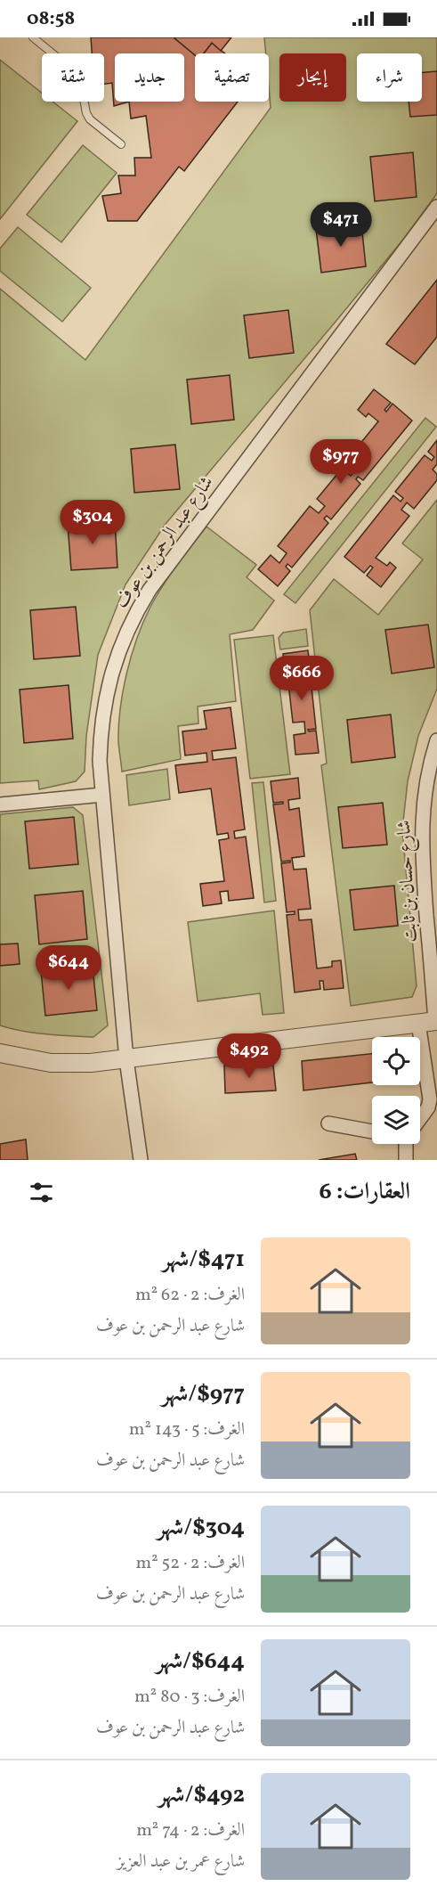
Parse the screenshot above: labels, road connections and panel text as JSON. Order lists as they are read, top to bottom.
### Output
{
  "streets": {
    "street": ["شارع عبد الرحمن بن عوف", "شارع حسان بن ثابت"]
  },
  "page": {
    "status": "08:58",
    "chip": [
      "شراء",
      "إيجار",
      "تصفية",
      "جديد",
      "شقة"
    ],
    "price": [
      "$471",
      "$977",
      "$304",
      "$666",
      "$644",
      "$492"
    ],
    "heading": "العقارات: 6",
    "list": [
      {
        "name": "$471/شهر",
        "note": "الغرف: 2 · 62 m² · شارع عبد الرحمن بن عوف"
      },
      {
        "name": "$977/شهر",
        "note": "الغرف: 5 · 143 m² · شارع عبد الرحمن بن عوف"
      },
      {
        "name": "$304/شهر",
        "note": "الغرف: 2 · 52 m² · شارع عبد الرحمن بن عوف"
      },
      {
        "name": "$644/شهر",
        "note": "الغرف: 3 · 80 m² · شارع عبد الرحمن بن عوف"
      },
      {
        "name": "$492/شهر",
        "note": "الغرف: 2 · 74 m² · شارع عمر بن عبد العزيز"
      }
    ]
  }
}
